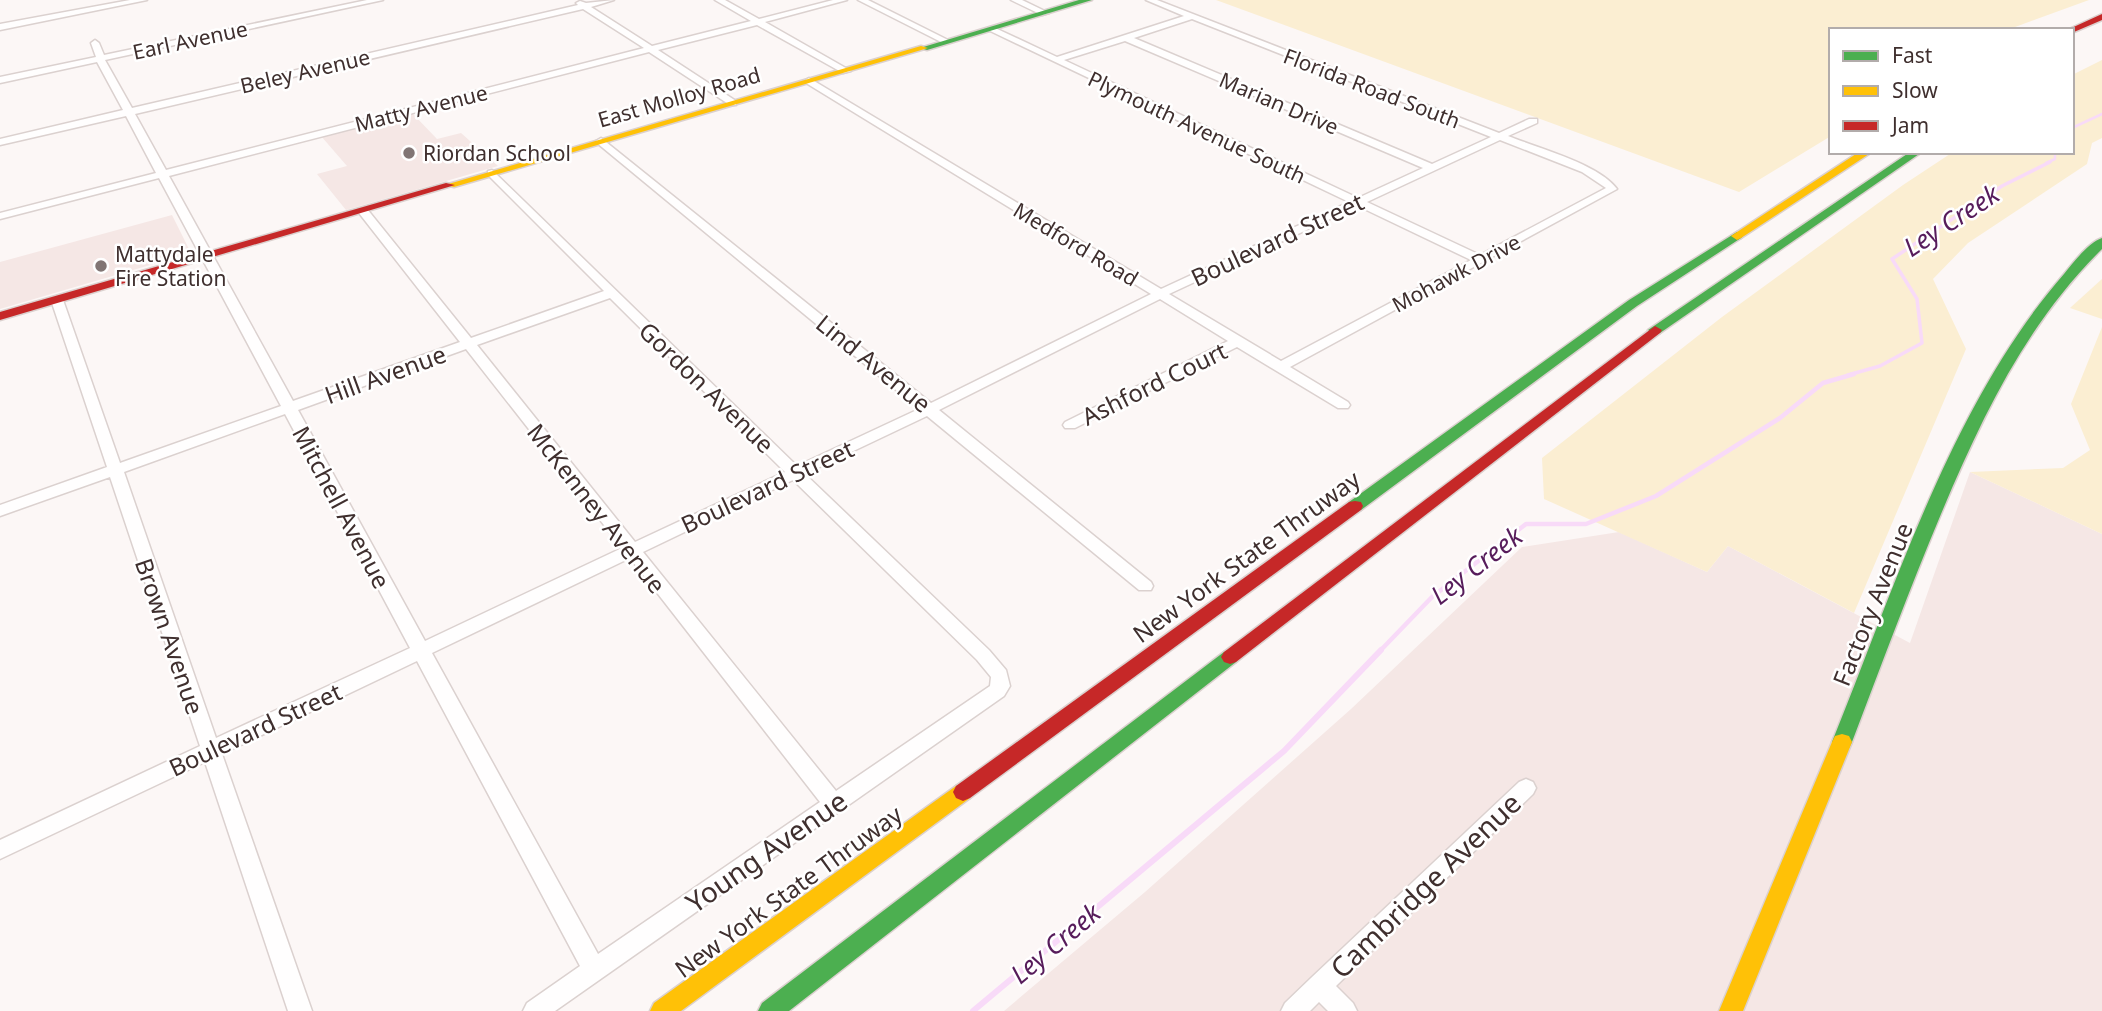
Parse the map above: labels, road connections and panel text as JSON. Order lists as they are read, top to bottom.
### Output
{
  "streets": {
    "main road": ["East Molloy Road", "New York State Thruway", "Factory Avenue"],
    "street": [
      "Earl Avenue",
      "Beley Avenue",
      "Florida Road South",
      "Marian Drive",
      "Matty Avenue",
      "Plymouth Avenue South",
      "Boulevard Street",
      "Medford Road",
      "Mohawk Drive",
      "Lind Avenue",
      "Hill Avenue",
      "Ashford Court",
      "Gordon Avenue",
      "Mitchell Avenue",
      "McKenney Avenue",
      "Brown Avenue",
      "Young Avenue",
      "Cambridge Avenue"
    ]
  },
  "crossings": [
    ["Earl Avenue", "Mitchell Avenue"],
    ["Beley Avenue", "Mitchell Avenue"],
    ["Florida Road South", "Boulevard Street"],
    ["Florida Road South", "Mohawk Drive"],
    ["East Molloy Road", "Plymouth Avenue South"],
    ["East Molloy Road", "Medford Road"],
    ["East Molloy Road", "Lind Avenue"],
    ["East Molloy Road", "Gordon Avenue"],
    ["East Molloy Road", "Mitchell Avenue"],
    ["East Molloy Road", "McKenney Avenue"],
    ["East Molloy Road", "Brown Avenue"],
    ["Marian Drive", "Boulevard Street"],
    ["Matty Avenue", "Mitchell Avenue"],
    ["Plymouth Avenue South", "Boulevard Street"],
    ["Plymouth Avenue South", "Mohawk Drive"],
    ["Boulevard Street", "Medford Road"],
    ["Boulevard Street", "Lind Avenue"],
    ["Boulevard Street", "Gordon Avenue"],
    ["Boulevard Street", "Mitchell Avenue"],
    ["Boulevard Street", "McKenney Avenue"],
    ["Boulevard Street", "Brown Avenue"],
    ["Medford Road", "Mohawk Drive"],
    ["Medford Road", "Ashford Court"],
    ["Hill Avenue", "Gordon Avenue"],
    ["Hill Avenue", "Mitchell Avenue"],
    ["Hill Avenue", "McKenney Avenue"],
    ["Hill Avenue", "Brown Avenue"],
    ["Gordon Avenue", "Young Avenue"],
    ["Mitchell Avenue", "Young Avenue"],
    ["McKenney Avenue", "Young Avenue"]
  ],
  "water": ["Ley Creek"],
  "places": ["Riordan School", "Mattydale Fire Station"],
  "legend": ["Fast", "Slow", "Jam"]
}
